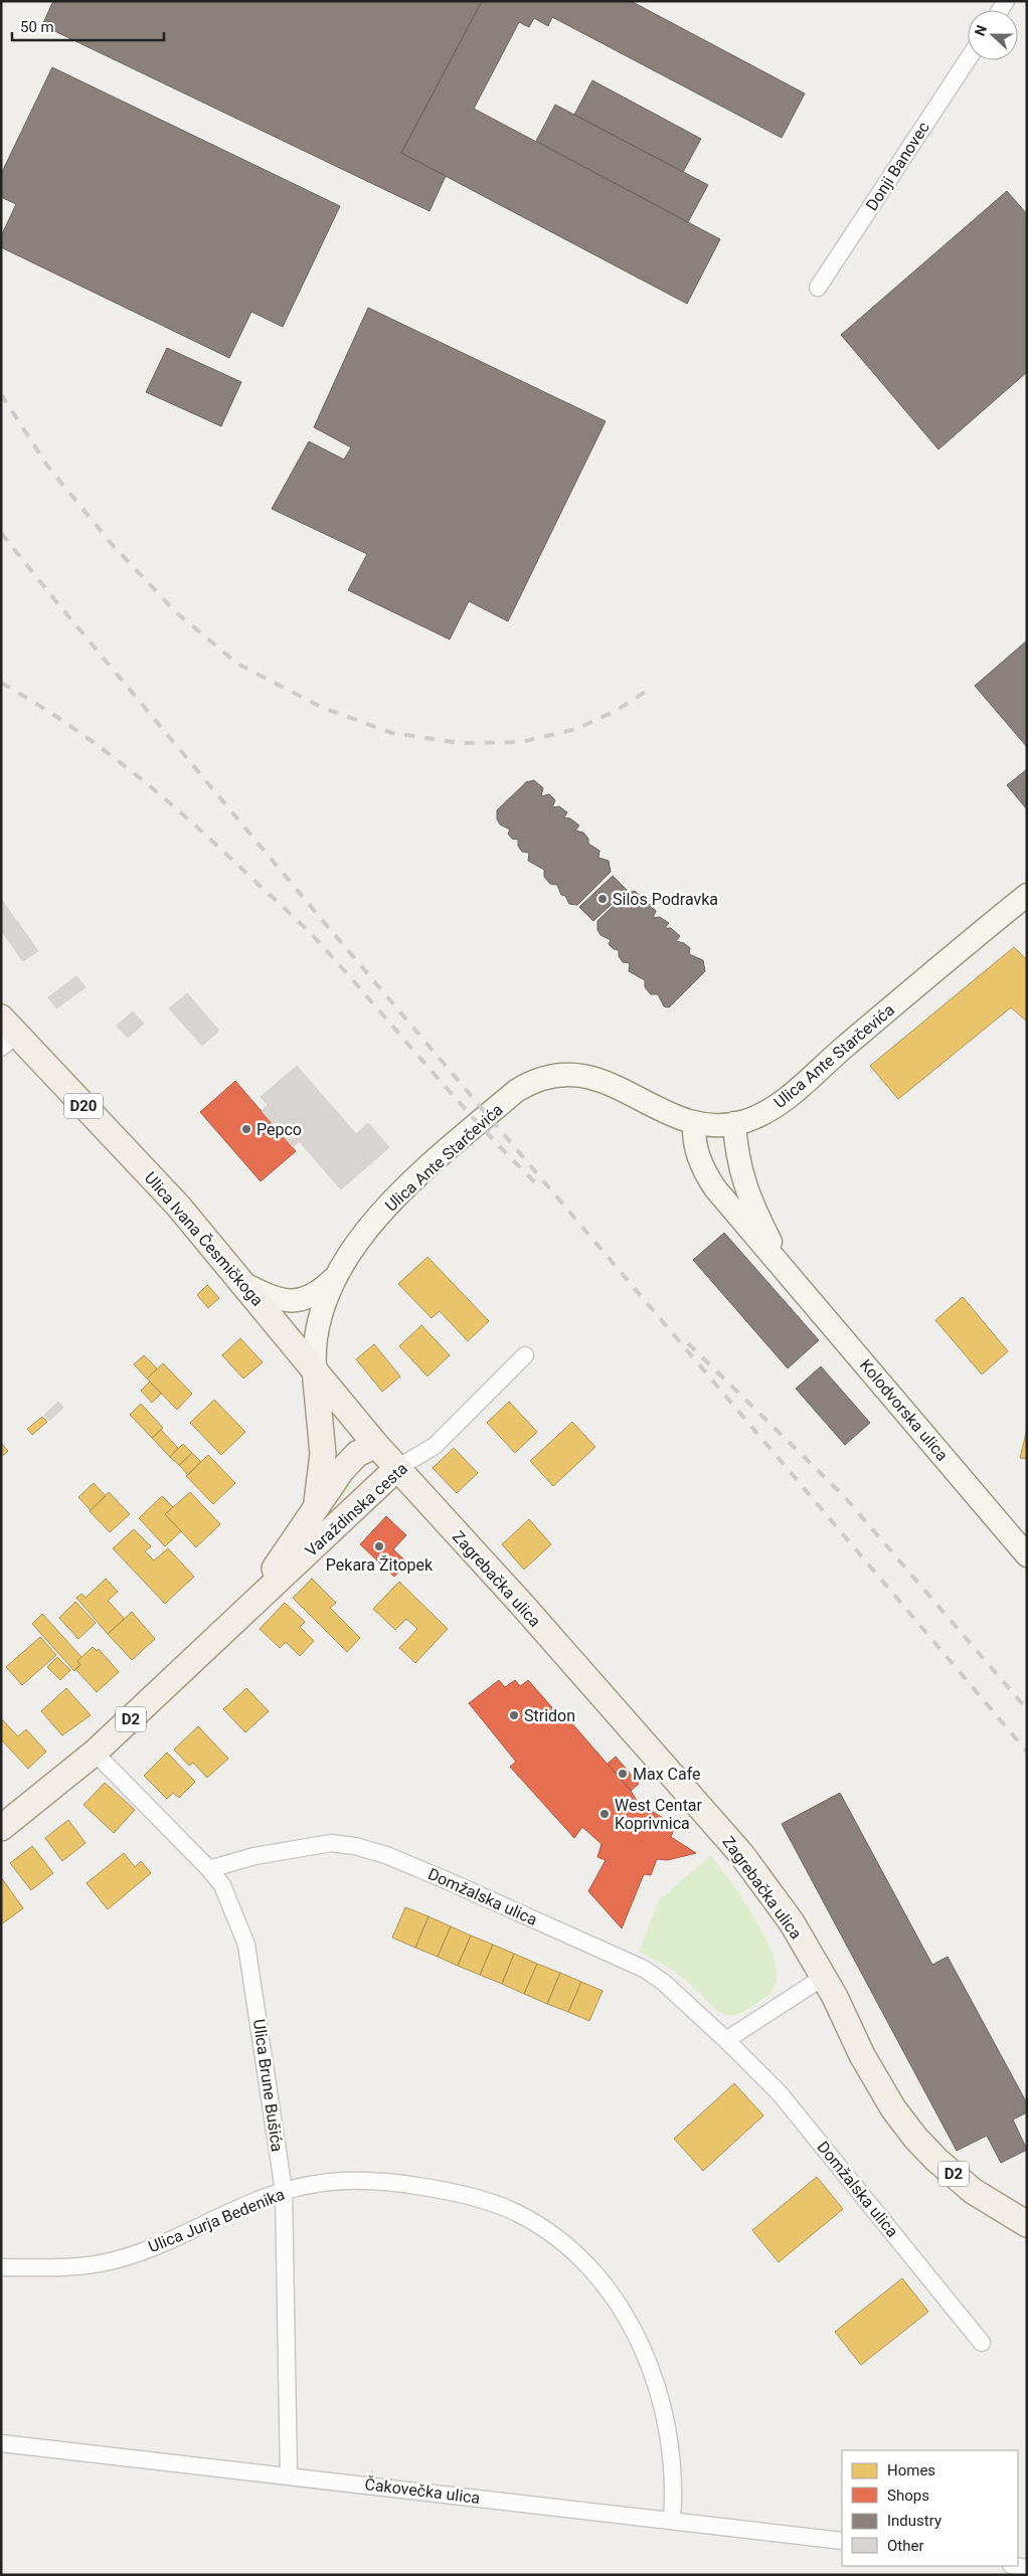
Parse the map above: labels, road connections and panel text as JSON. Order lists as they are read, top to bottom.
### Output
{
  "streets": {
    "main road": [
      "Ulica Ante Starčevića",
      "D20",
      "Ulica Ivana Česmičkoga",
      "Kolodvorska ulica",
      "Varaždinska cesta",
      "Zagrebačka ulica",
      "D2"
    ],
    "street": [
      "Donji Banovec",
      "Domžalska ulica",
      "Ulica Brune Bušića",
      "Ulica Jurja Bedenika",
      "Čakovečka ulica"
    ]
  },
  "crossings": [
    ["Ulica Ante Starčevića", "Ulica Ivana Česmičkoga"],
    ["Ulica Ante Starčevića", "Kolodvorska ulica"],
    ["Ulica Ivana Česmičkoga", "Varaždinska cesta"],
    ["Ulica Ivana Česmičkoga", "Zagrebačka ulica"],
    ["Varaždinska cesta", "Zagrebačka ulica"],
    ["Varaždinska cesta", "Ulica Brune Bušića"],
    ["Domžalska ulica", "Ulica Brune Bušića"],
    ["Ulica Brune Bušića", "Ulica Jurja Bedenika"],
    ["Ulica Brune Bušića", "Čakovečka ulica"],
    ["Ulica Jurja Bedenika", "Čakovečka ulica"]
  ],
  "places": [
    "Silos Podravka",
    "Pepco",
    "Pekara Žitopek",
    "Stridon",
    "Max Cafe",
    "West Centar Koprivnica"
  ],
  "legend": [
    "Homes",
    "Shops",
    "Industry",
    "Other"
  ],
  "scale_bar": "50 m",
  "north": "left"
}
